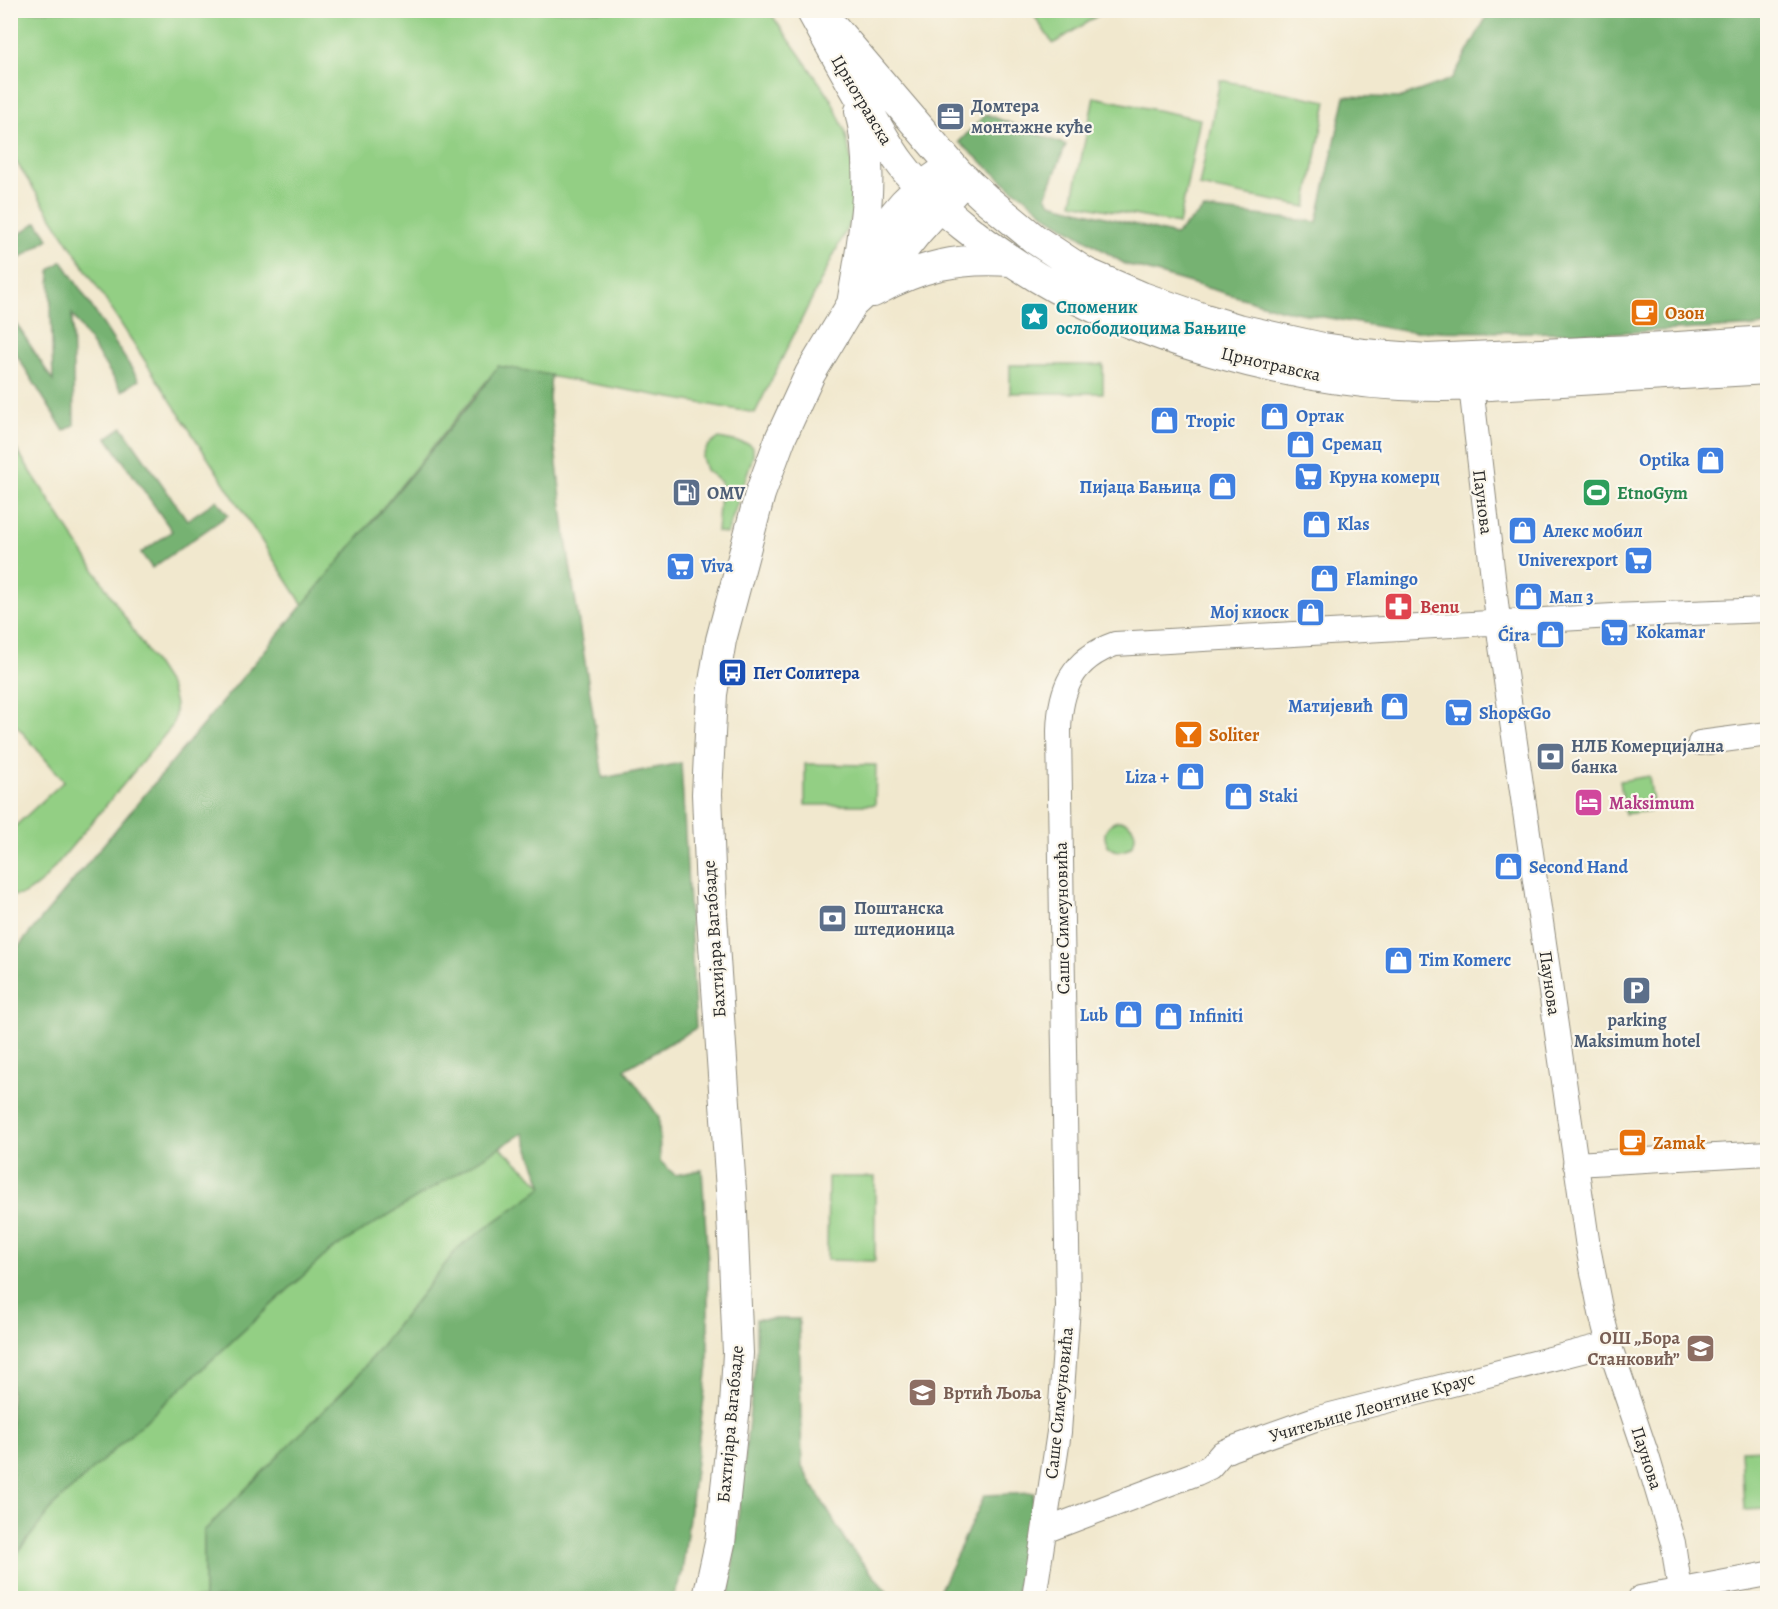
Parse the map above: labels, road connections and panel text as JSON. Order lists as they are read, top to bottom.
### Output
{
  "streets": {
    "main road": ["Црнотравска", "Бахтијара Вагабзаде"],
    "street": ["Паунова", "Саше Симеуновића", "Учитељице Леонтине Краус"]
  },
  "crossings": [
    ["Црнотравска", "Паунова"],
    ["Црнотравска", "Бахтијара Вагабзаде"],
    ["Паунова", "Саше Симеуновића"],
    ["Паунова", "Учитељице Леонтине Краус"],
    ["Саше Симеуновића", "Учитељице Леонтине Краус"]
  ],
  "places": {
    "office": ["Домтера монтажне куће"],
    "cafe": ["Озон", "Zamak"],
    "place": ["Споменик ослободиоцима Бањице"],
    "shop": [
      "Ортак",
      "Tropic",
      "Сремац",
      "Optika",
      "Пијаца Бањица",
      "Klas",
      "Алекс мобил",
      "Flamingo",
      "Мап 3",
      "Мој киоск",
      "Ćira",
      "Матијевић",
      "Liza +",
      "Staki",
      "Second Hand",
      "Tim Komerc",
      "Lub",
      "Infiniti"
    ],
    "supermarket": [
      "Круна комерц",
      "Univerexport",
      "Viva",
      "Kokamar",
      "Shop&Go"
    ],
    "fuel station": ["OMV"],
    "sports": ["EtnoGym"],
    "pharmacy": ["Benu"],
    "bus stop": ["Пет Солитера"],
    "bar": ["Soliter"],
    "bank": ["НЛБ Комерцијална банка", "Поштанска штедионица"],
    "hotel": ["Maksimum"],
    "parking": ["parking Maksimum hotel"],
    "school or university": ["ОШ „Бора Станковић”", "Вртић Љоља"]
  }
}
